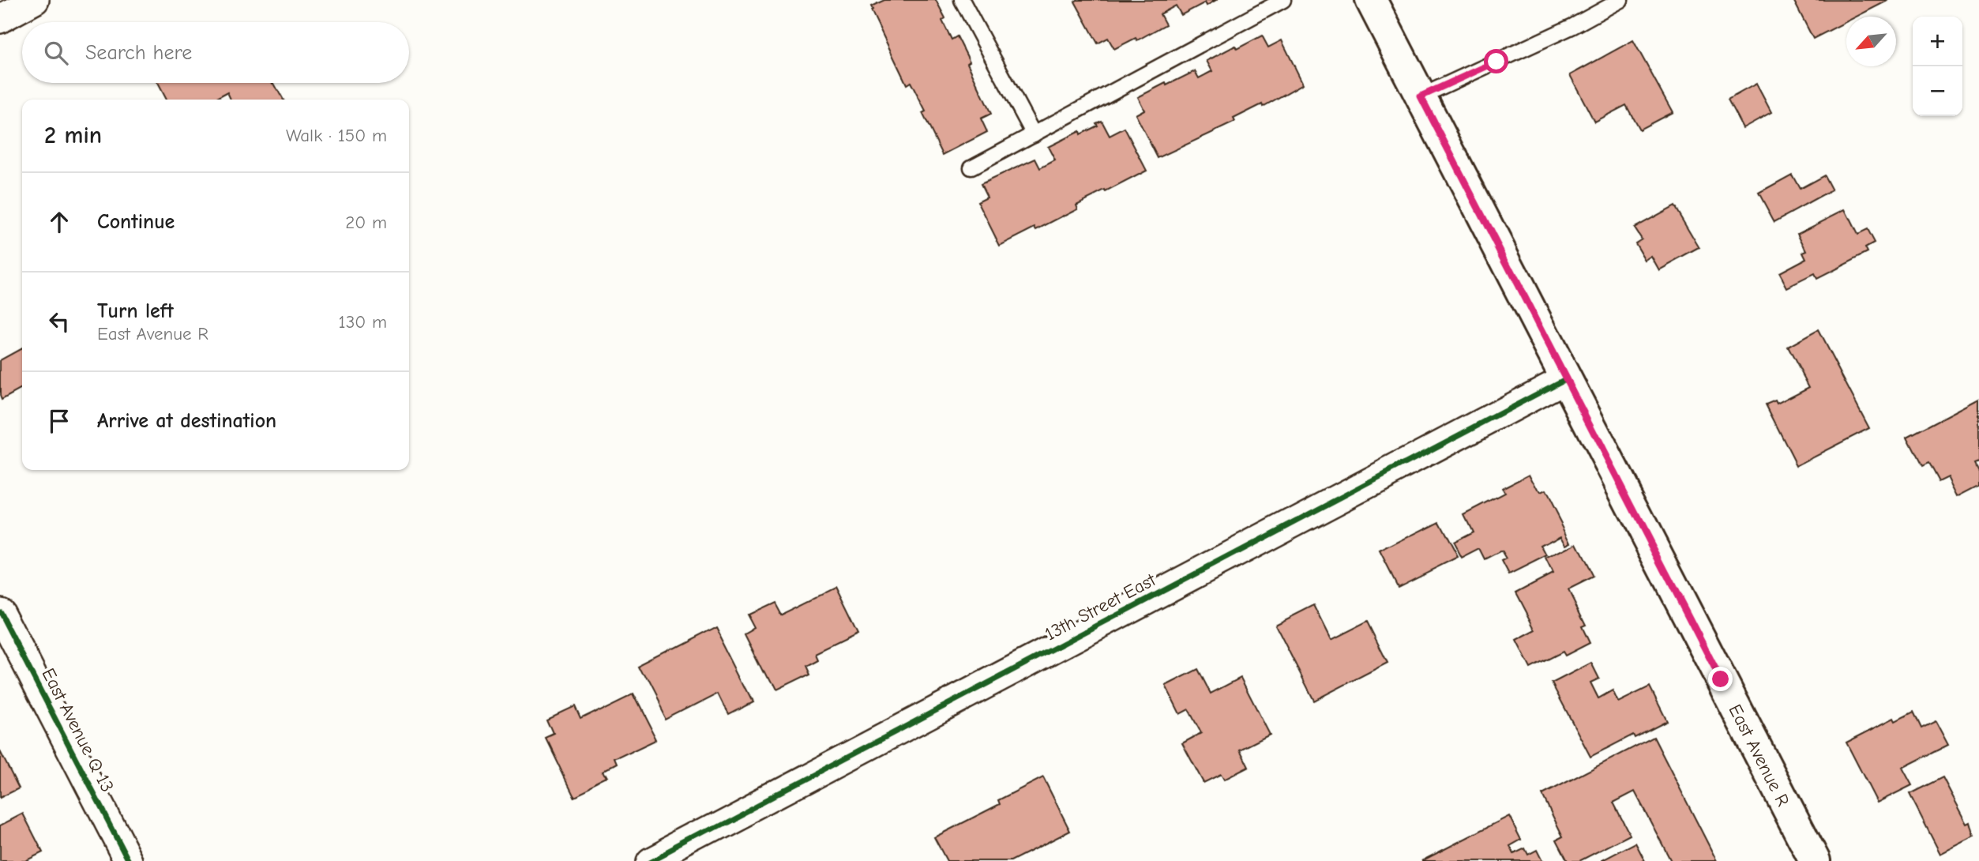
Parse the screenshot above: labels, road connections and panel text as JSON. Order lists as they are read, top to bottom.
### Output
{
  "streets": {
    "main road": ["East Avenue R"],
    "street": ["13th Street East", "East Avenue Q 13"]
  },
  "crossings": [
    ["13th Street East", "East Avenue R"]
  ],
  "north": "bottom left",
  "page": {
    "map_buttons": ["+", "−"],
    "search": "Search here",
    "heading": ["2 min", "Walk · 150 m"],
    "list": [
      ["Continue", "20 m"],
      ["Turn left", "East Avenue R", "130 m"],
      "Arrive at destination"
    ]
  }
}
